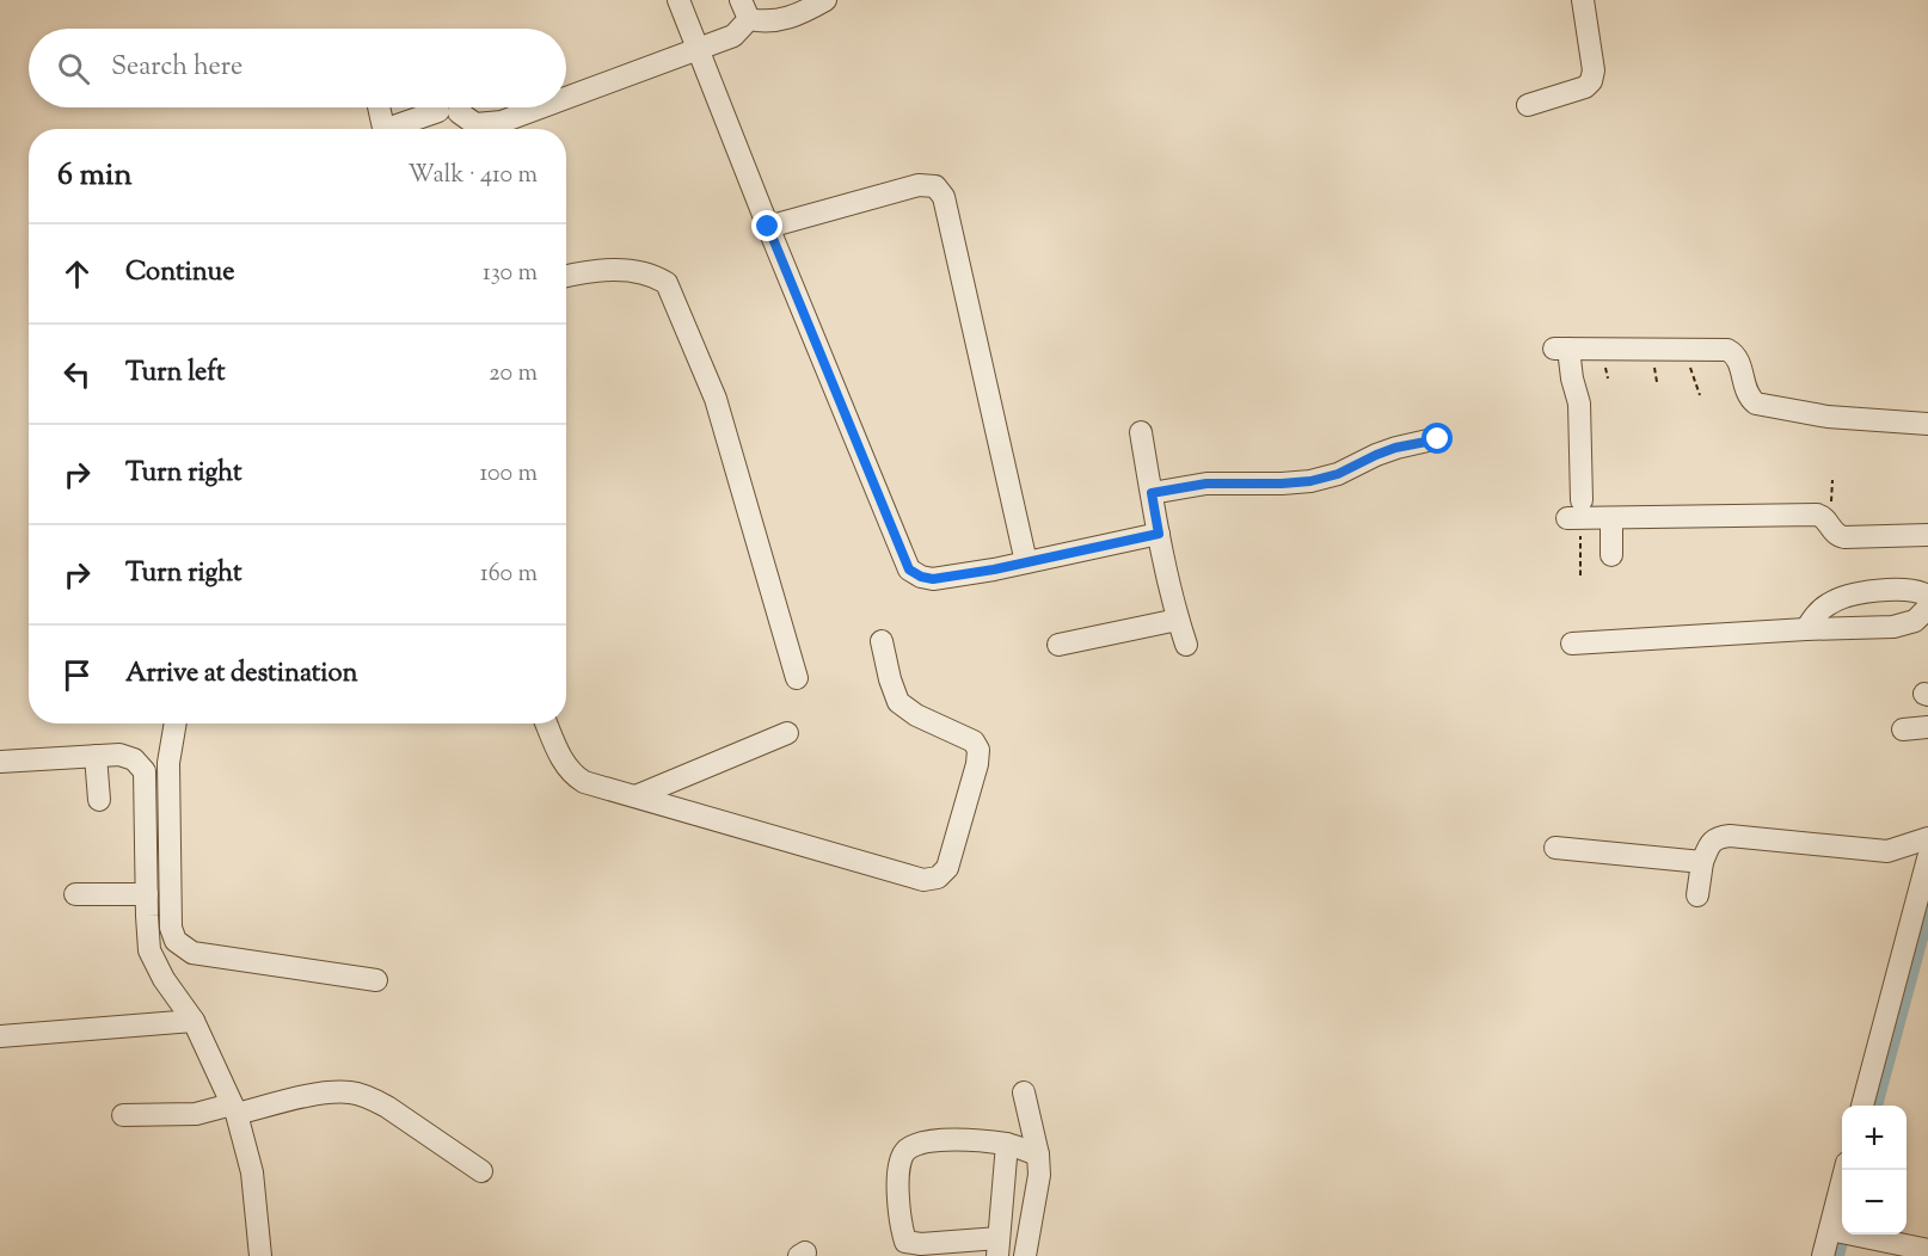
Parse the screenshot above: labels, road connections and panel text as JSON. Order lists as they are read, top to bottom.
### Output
{
  "page": {
    "search": "Search here",
    "heading": ["6 min", "Walk · 410 m"],
    "list": [
      ["Continue", "130 m"],
      ["Turn left", "20 m"],
      ["Turn right", "100 m"],
      ["Turn right", "160 m"],
      "Arrive at destination"
    ],
    "map_buttons": ["+", "−"]
  }
}
